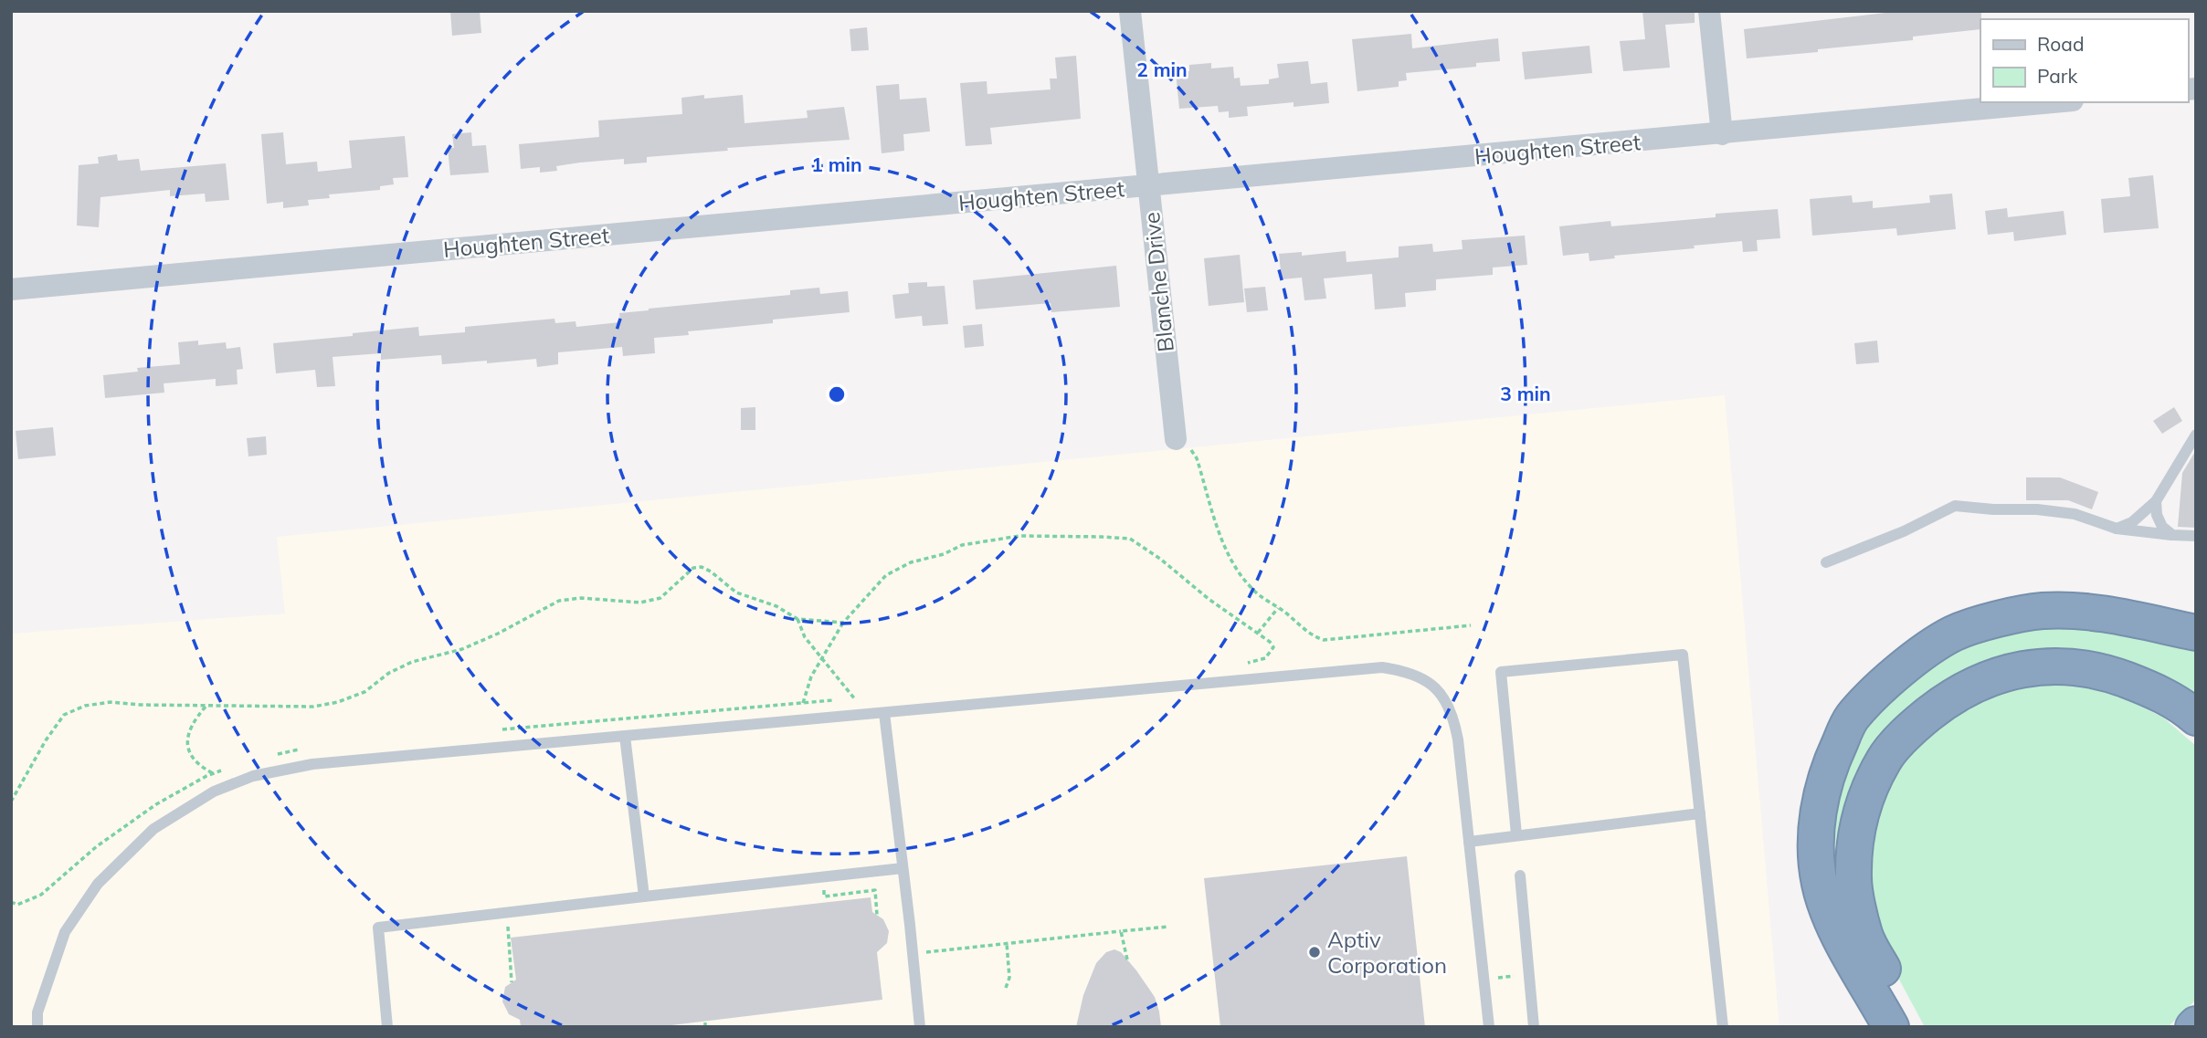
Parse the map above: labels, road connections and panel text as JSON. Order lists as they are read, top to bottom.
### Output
{
  "streets": {
    "street": ["Houghten Street", "Blanche Drive"]
  },
  "crossings": [
    ["Houghten Street", "Blanche Drive"]
  ],
  "places": ["Aptiv Corporation"],
  "legend": ["Road", "Park"],
  "rings": ["2 min", "1 min", "3 min"]
}
